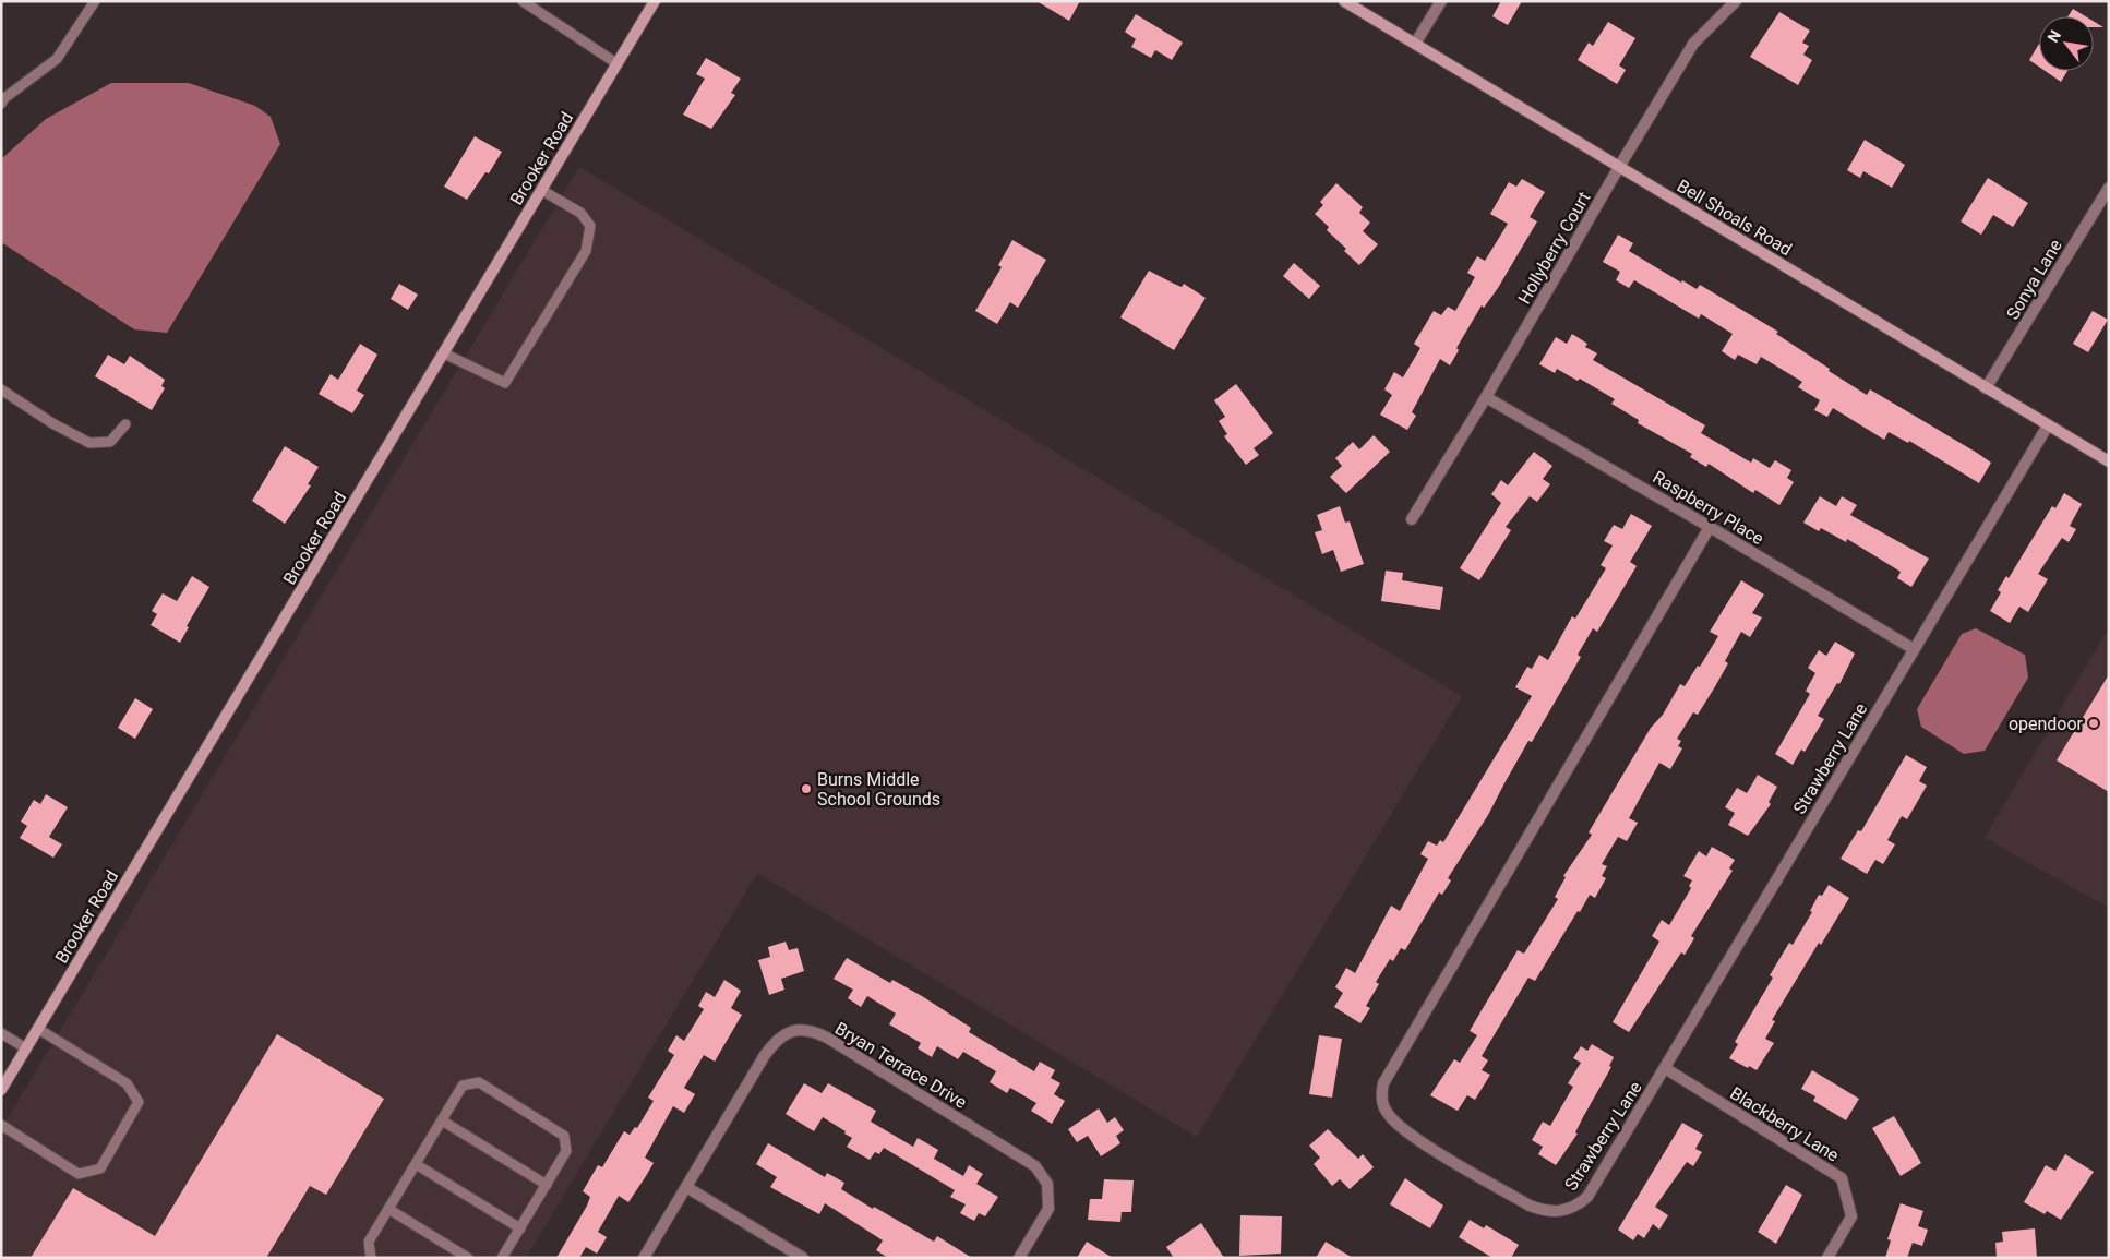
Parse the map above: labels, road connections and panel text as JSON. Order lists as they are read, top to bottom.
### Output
{
  "streets": {
    "street": [
      "Brooker Road",
      "Bell Shoals Road",
      "Hollyberry Court",
      "Sonya Lane",
      "Raspberry Place",
      "Strawberry Lane",
      "Bryan Terrace Drive",
      "Blackberry Lane"
    ]
  },
  "crossings": [
    ["Bell Shoals Road", "Hollyberry Court"],
    ["Bell Shoals Road", "Sonya Lane"],
    ["Bell Shoals Road", "Strawberry Lane"],
    ["Hollyberry Court", "Raspberry Place"],
    ["Raspberry Place", "Strawberry Lane"],
    ["Strawberry Lane", "Blackberry Lane"]
  ],
  "places": ["opendoor", "Burns Middle School Grounds"],
  "north": "top left"
}
